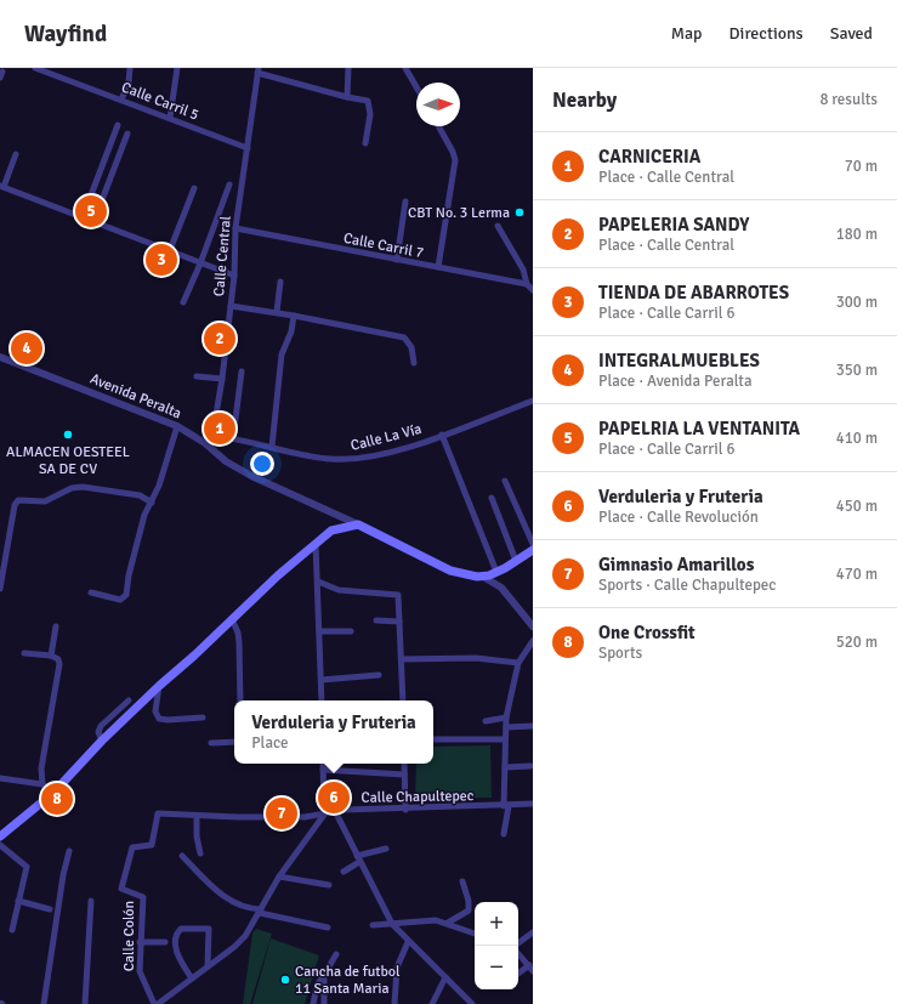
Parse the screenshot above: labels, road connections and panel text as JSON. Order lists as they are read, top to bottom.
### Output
{
  "streets": {
    "street": [
      "Calle Carril 5",
      "Calle Carril 7",
      "Calle Central",
      "Avenida Peralta",
      "Calle La Vía",
      "Calle Chapultepec",
      "Calle Colón"
    ]
  },
  "crossings": [
    ["Calle Carril 5", "Calle Central"],
    ["Calle Carril 7", "Calle Central"],
    ["Calle Central", "Calle La Vía"],
    ["Calle Chapultepec", "Calle Colón"]
  ],
  "places": ["CBT No. 3 Lerma", "ALMACEN OESTEEL SA DE CV", "Cancha de futbol 11 Santa Maria"],
  "north": "right",
  "page": {
    "header": "Wayfind",
    "nav": ["Map", "Directions", "Saved"],
    "heading": ["Nearby", "8 results"],
    "list": [
      {
        "mark": "1",
        "name": "CARNICERIA",
        "note": "Place · Calle Central",
        "value": "70 m"
      },
      {
        "mark": "2",
        "name": "PAPELERIA SANDY",
        "note": "Place · Calle Central",
        "value": "180 m"
      },
      {
        "mark": "3",
        "name": "TIENDA DE ABARROTES",
        "note": "Place · Calle Carril 6",
        "value": "300 m"
      },
      {
        "mark": "4",
        "name": "INTEGRALMUEBLES",
        "note": "Place · Avenida Peralta",
        "value": "350 m"
      },
      {
        "mark": "5",
        "name": "PAPELRIA LA VENTANITA",
        "note": "Place · Calle Carril 6",
        "value": "410 m"
      },
      {
        "mark": "6",
        "name": "Verduleria y Fruteria",
        "note": "Place · Calle Revolución",
        "value": "450 m"
      },
      {
        "mark": "7",
        "name": "Gimnasio Amarillos",
        "note": "Sports · Calle Chapultepec",
        "value": "470 m"
      },
      {
        "mark": "8",
        "name": "One Crossfit",
        "note": "Sports",
        "value": "520 m"
      }
    ],
    "pins": [
      "5",
      "3",
      "2",
      "4",
      "1",
      "6",
      "8",
      "7"
    ],
    "popup": ["Verduleria y Fruteria", "Place"],
    "map_buttons": ["+", "−"]
  }
}
